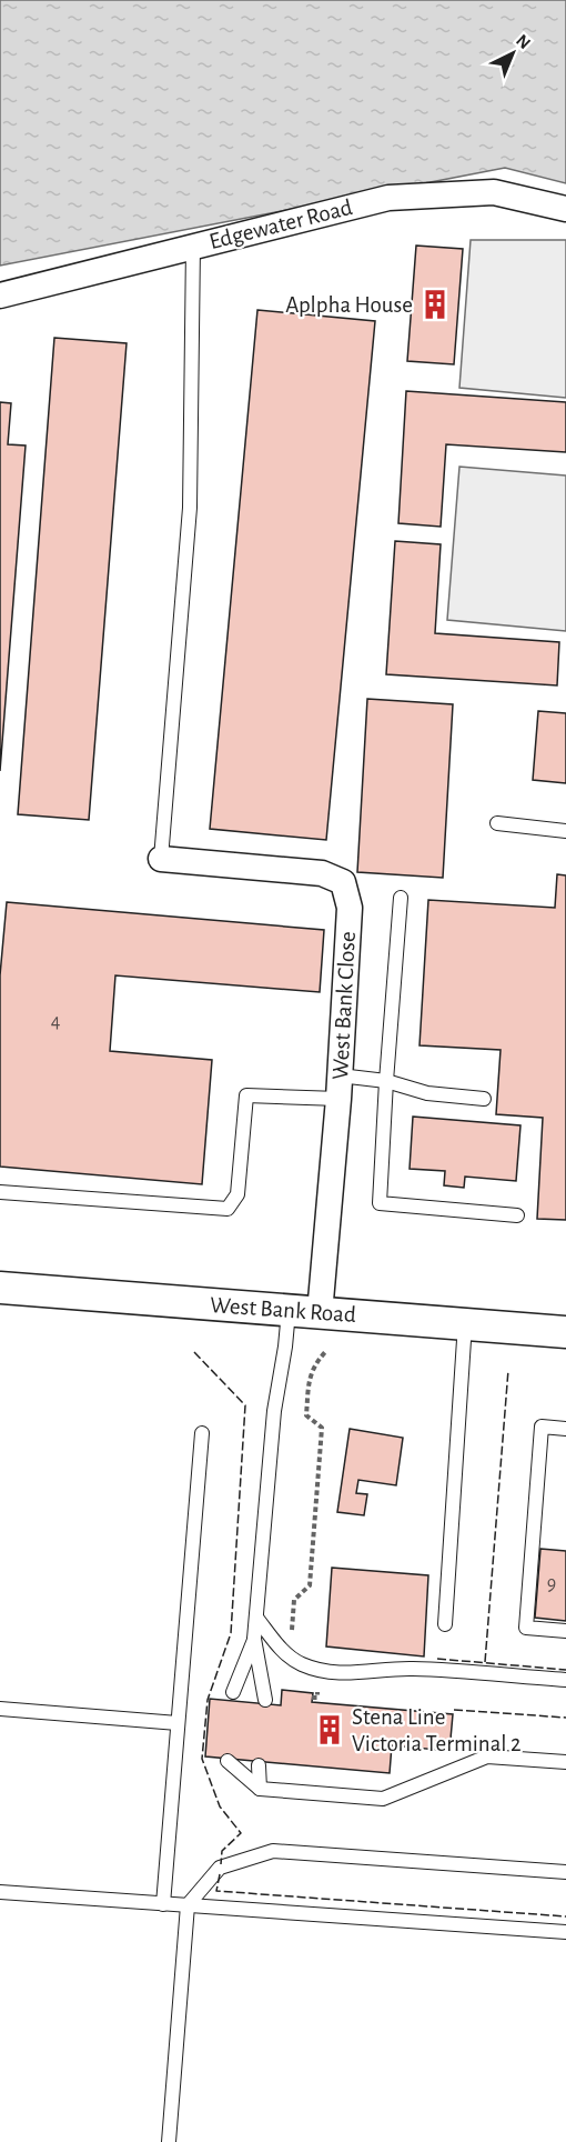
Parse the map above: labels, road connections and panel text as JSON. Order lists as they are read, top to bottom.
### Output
{
  "streets": {
    "street": ["Edgewater Road", "West Bank Close", "West Bank Road"]
  },
  "crossings": [
    ["West Bank Close", "West Bank Road"]
  ],
  "places": {
    "building": ["Aplpha House", "Stena Line Victoria Terminal 2"]
  },
  "house_numbers": ["4", "9"],
  "north": "top right"
}
